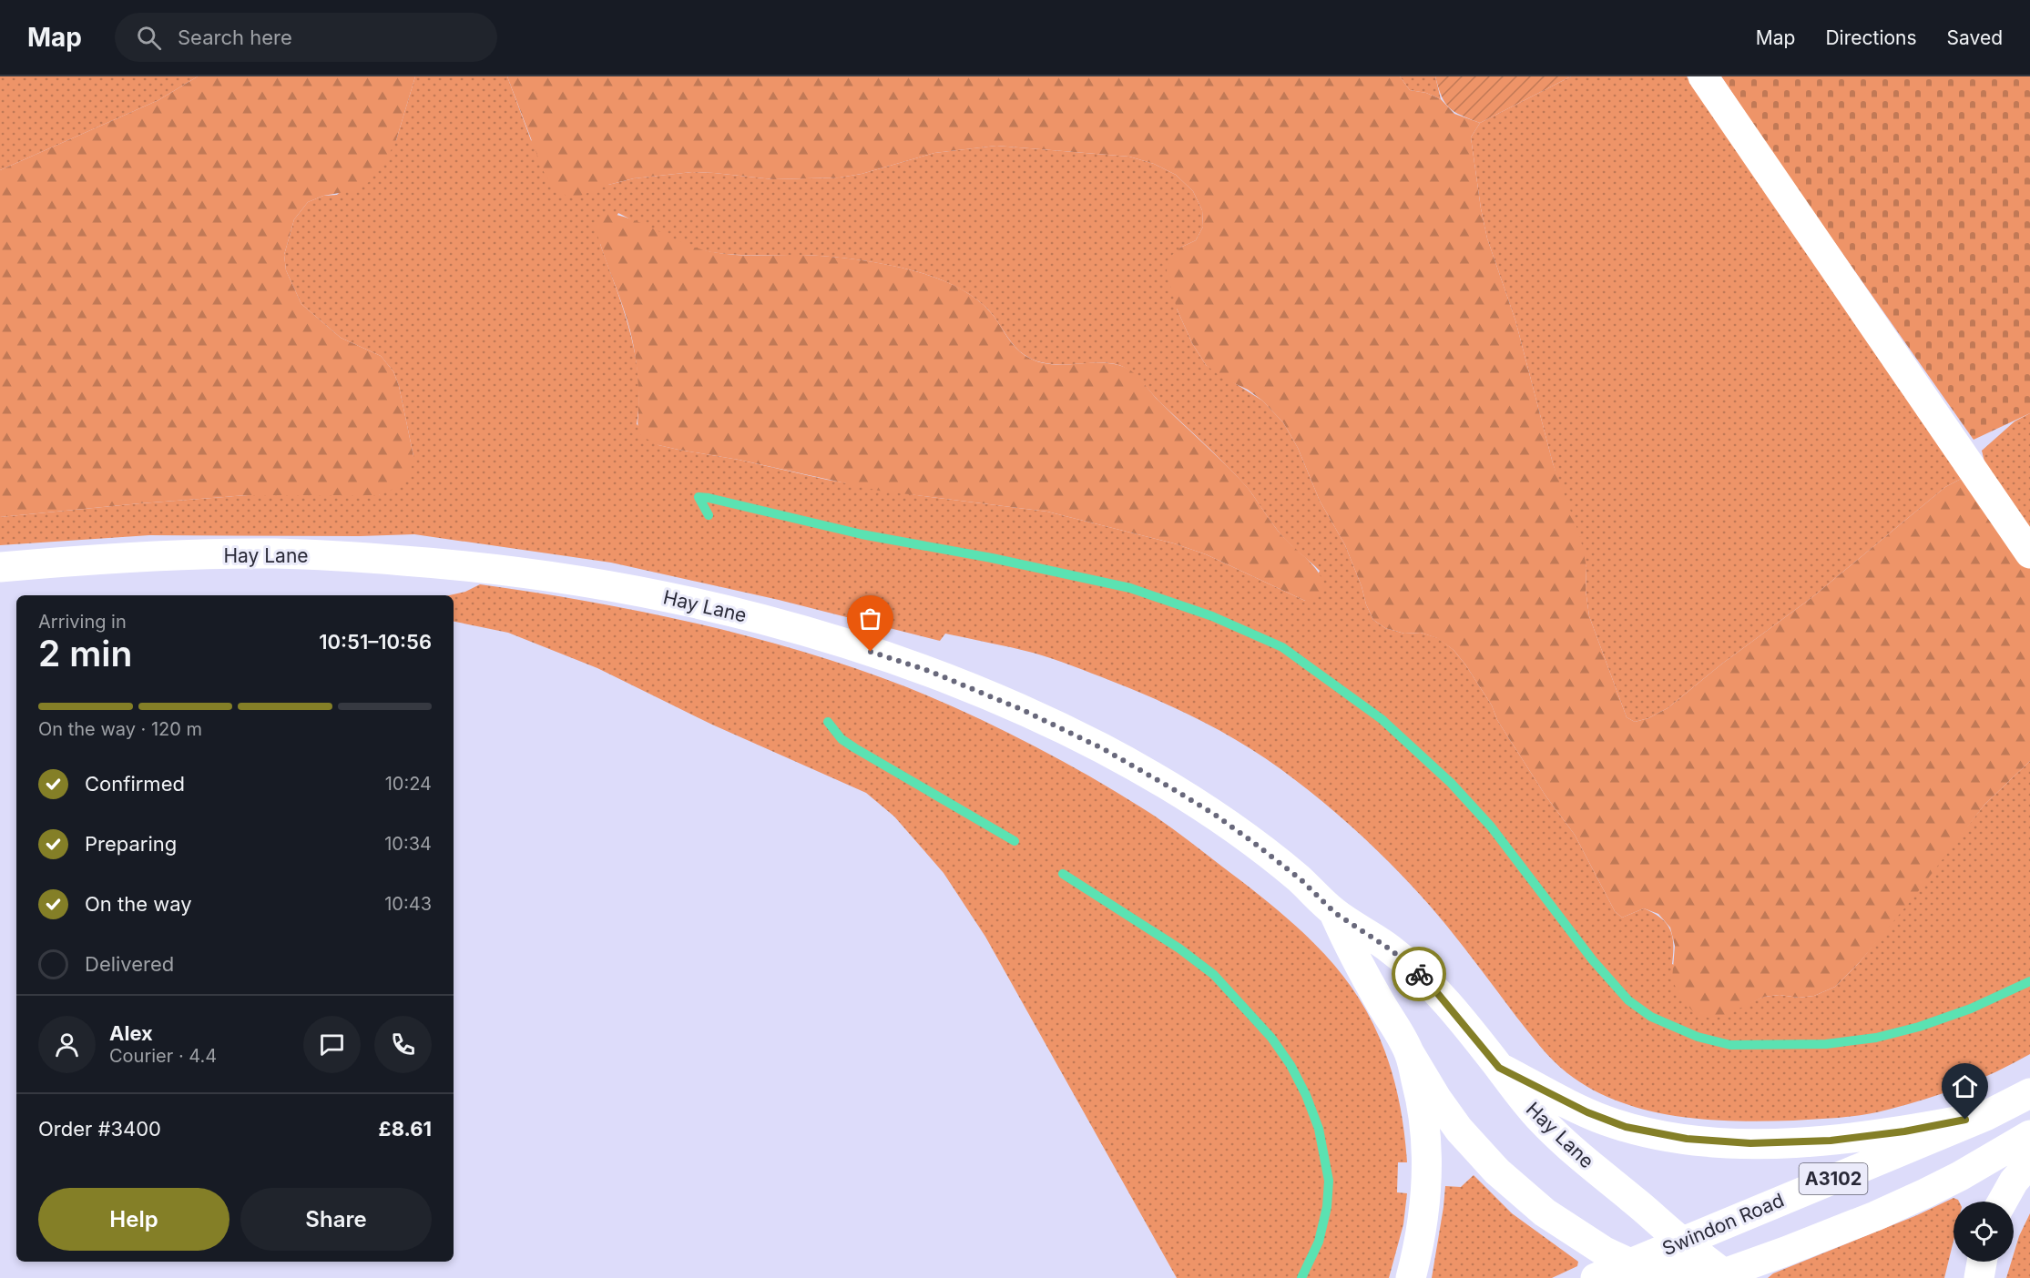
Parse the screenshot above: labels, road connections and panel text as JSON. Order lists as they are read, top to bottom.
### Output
{
  "streets": {
    "main road": ["Hay Lane", "A3102", "Swindon Road"]
  },
  "crossings": [
    ["Hay Lane", "Swindon Road"]
  ],
  "page": {
    "header": "Map",
    "search": "Search here",
    "nav": ["Map", "Directions", "Saved"],
    "heading": ["2 min", "Arriving in", "10:51–10:56"],
    "panel": [
      "Alex",
      "Courier · 4.4",
      "Order #3400",
      "£8.61"
    ],
    "bar": "On the way · 120 m",
    "list": [
      ["Confirmed", "10:24"],
      ["Preparing", "10:34"],
      ["On the way", "10:43"],
      "Delivered"
    ],
    "buttons": ["Help", "Share"]
  }
}
